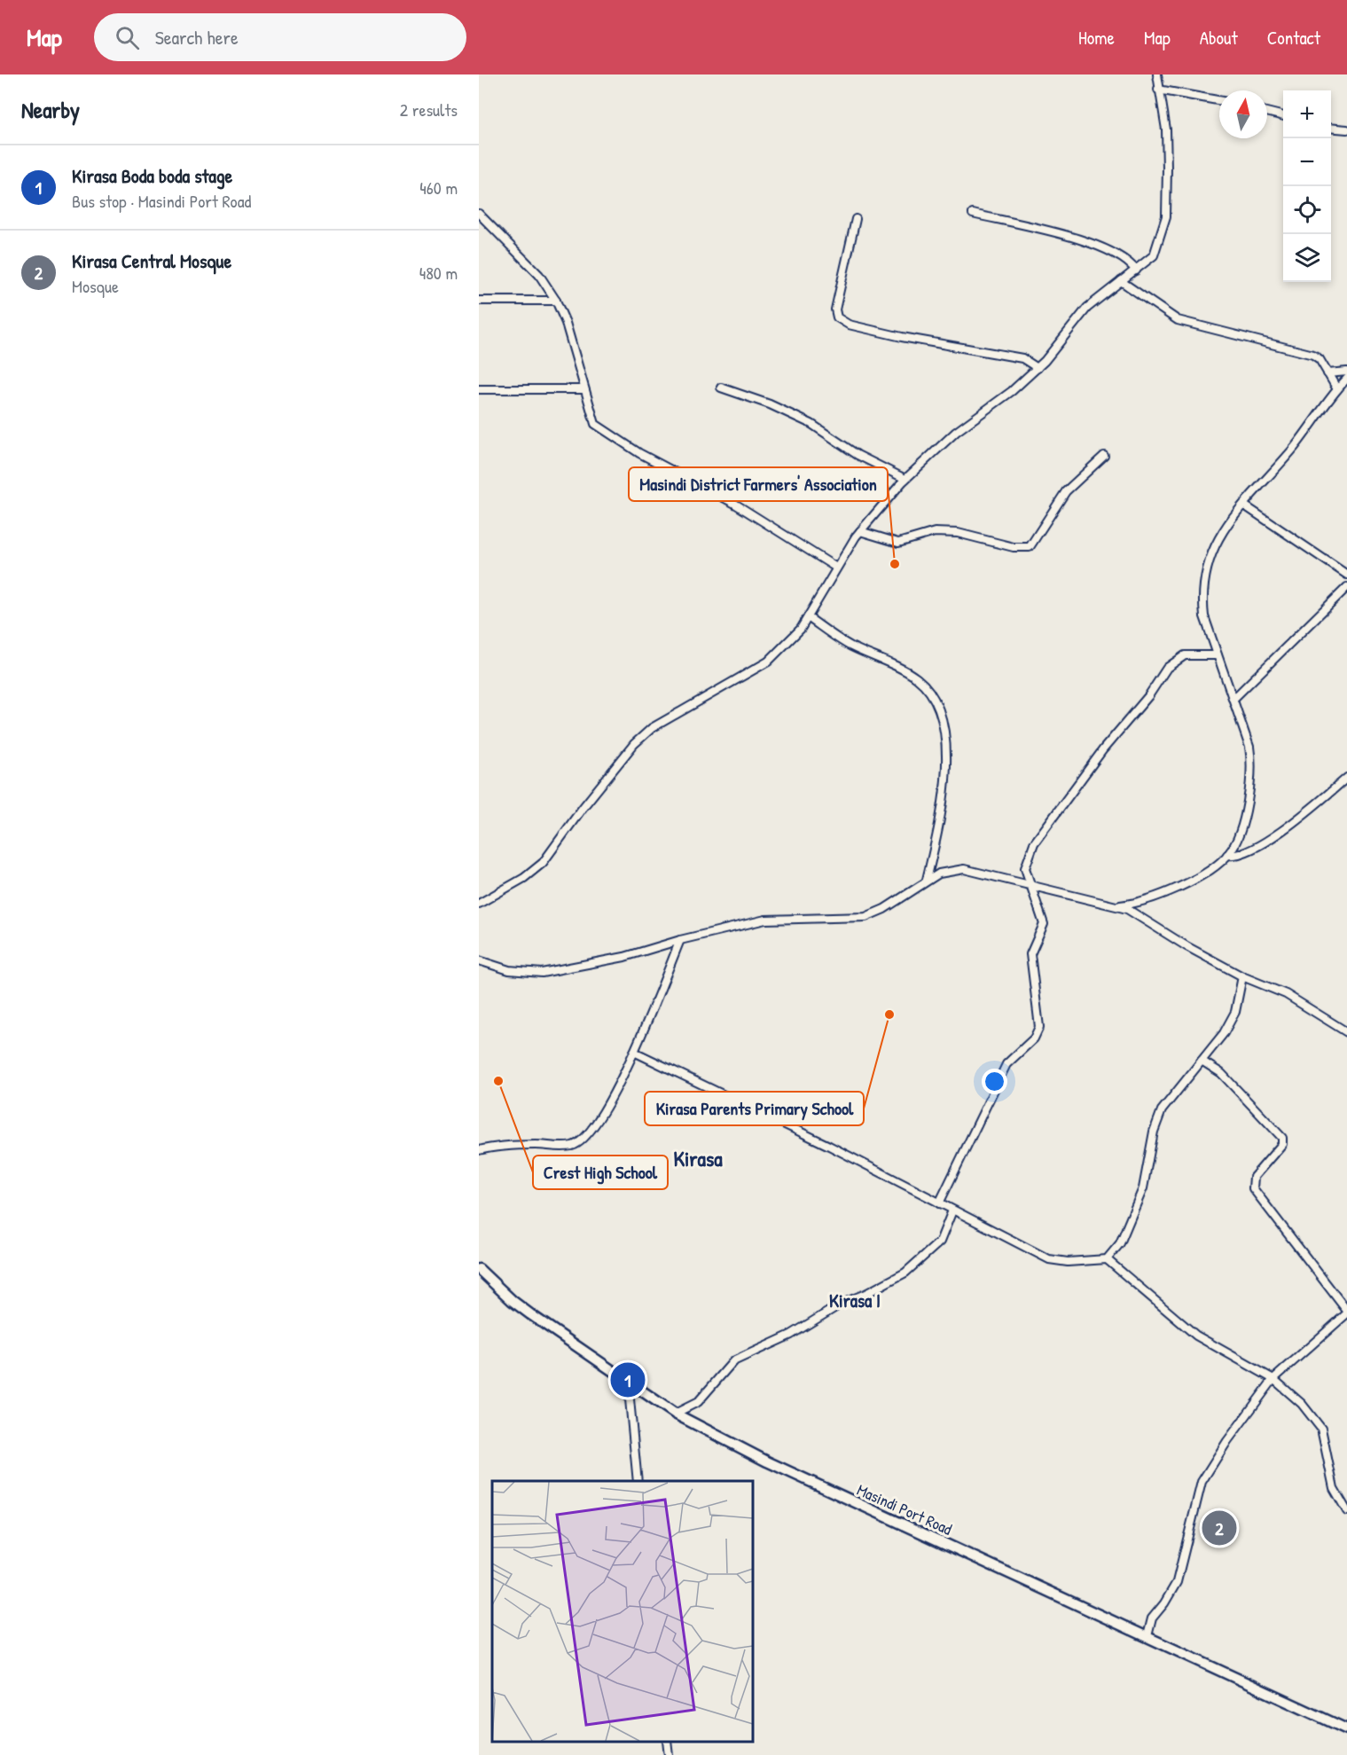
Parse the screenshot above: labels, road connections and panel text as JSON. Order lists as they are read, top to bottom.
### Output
{
  "streets": {
    "main road": ["Masindi Port Road"]
  },
  "districts": ["Kirasa", "Kirasa I"],
  "places": ["Masindi District Farmers' Association", "Kirasa Parents Primary School", "Crest High School"],
  "north": "top",
  "page": {
    "header": "Map",
    "search": "Search here",
    "nav": [
      "Home",
      "Map",
      "About",
      "Contact"
    ],
    "heading": ["Nearby", "2 results"],
    "map_buttons": ["+", "−"],
    "list": [
      {
        "mark": "1",
        "name": "Kirasa Boda boda stage",
        "note": "Bus stop · Masindi Port Road",
        "value": "460 m"
      },
      {
        "mark": "2",
        "name": "Kirasa Central Mosque",
        "note": "Mosque",
        "value": "480 m"
      }
    ],
    "pins": ["1", "2"]
  }
}
